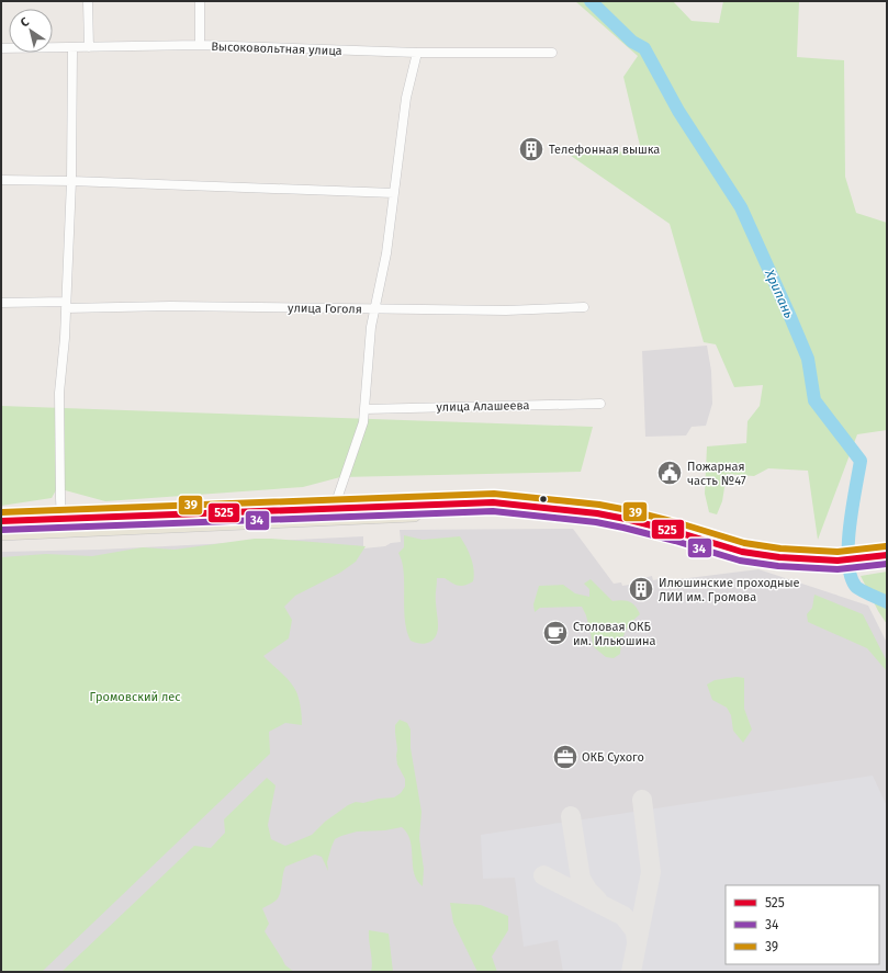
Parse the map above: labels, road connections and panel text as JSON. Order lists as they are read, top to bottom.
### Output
{
  "streets": {
    "street": ["Высоковольтная улица", "улица Гоголя", "улица Алашеева"]
  },
  "water": ["Хрипань"],
  "parks": ["Громовский лес"],
  "places": {
    "building": ["Телефонная вышка", "Илюшинские проходные ЛИИ им. Громова"],
    "public building": ["Пожарная часть №47"],
    "cafe": ["Столовая ОКБ им. Ильюшина"],
    "office": ["ОКБ Сухого"]
  },
  "lines": ["transit line 39", "transit line 525", "transit line 34"],
  "legend": ["525", "34", "39"],
  "north": "top left"
}
